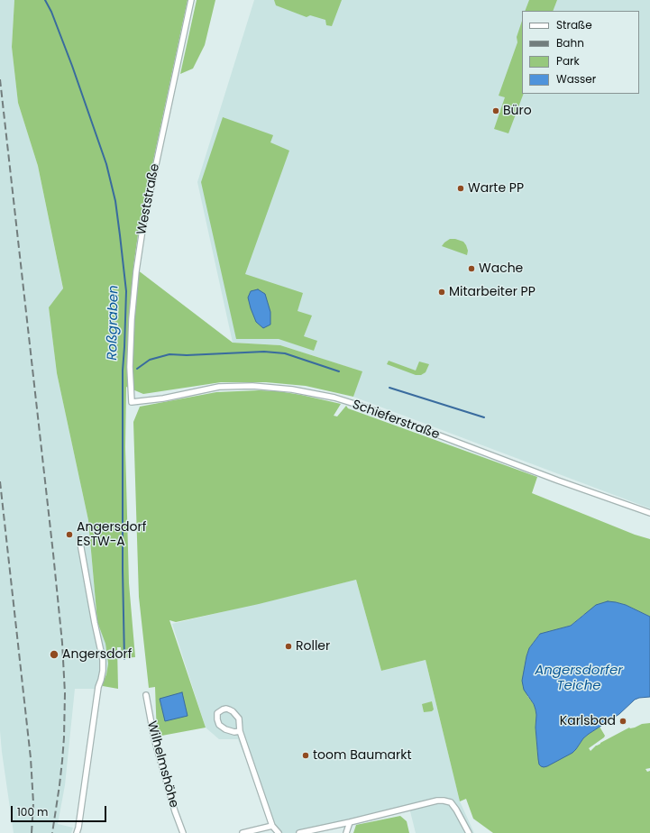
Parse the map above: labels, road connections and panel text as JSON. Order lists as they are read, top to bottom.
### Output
{
  "streets": {
    "street": ["Weststraße", "Schieferstraße", "Wilhelmshöhe"]
  },
  "crossings": [
    ["Weststraße", "Schieferstraße"]
  ],
  "water": ["Roßgraben", "Angersdorfer Teiche"],
  "places": [
    "Büro",
    "Warte PP",
    "Wache",
    "Mitarbeiter PP",
    "Angersdorf ESTW-A",
    "Roller",
    "Angersdorf",
    "Karlsbad",
    "toom Baumarkt"
  ],
  "legend": [
    "Straße",
    "Bahn",
    "Park",
    "Wasser"
  ],
  "scale_bar": "100 m"
}
